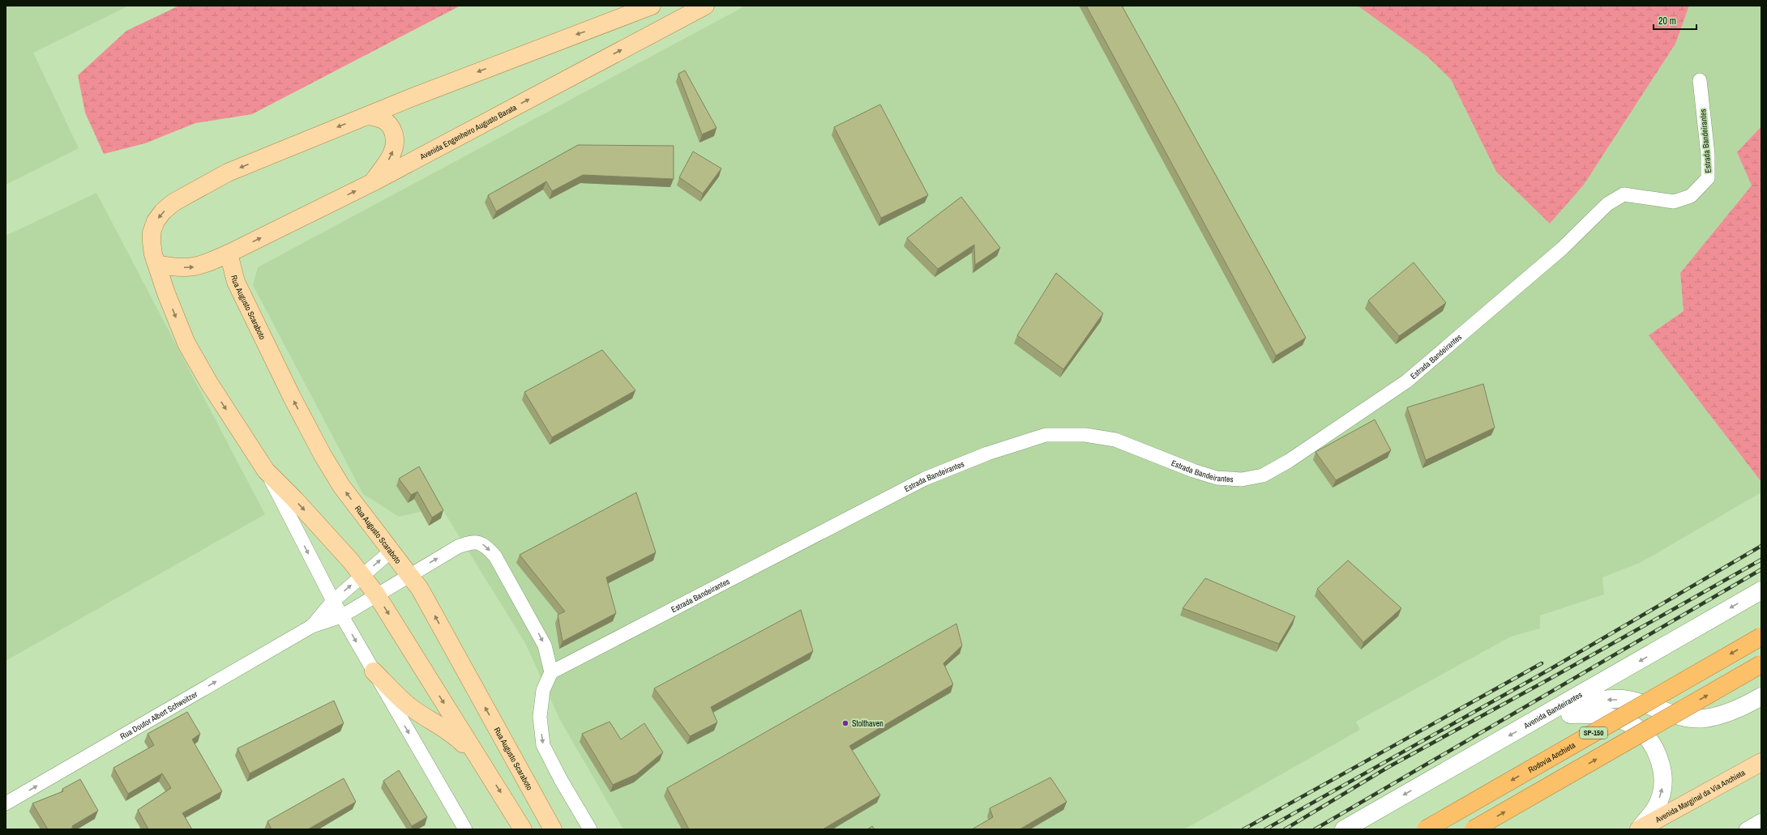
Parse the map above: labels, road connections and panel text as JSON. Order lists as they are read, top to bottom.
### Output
{
  "streets": {
    "highway": ["SP-150", "Rodovia Anchieta"],
    "main road": [
      "Avenida Engenheiro Augusto Barata",
      "Rua Augusto Scaraboto",
      "Avenida Bandeirantes",
      "Avenida Marginal da Via Anchieta"
    ],
    "street": ["Estrada Bandeirantes", "Rua Doutor Albert Schweitzer"]
  },
  "crossings": [
    ["Avenida Engenheiro Augusto Barata", "Rua Augusto Scaraboto"],
    ["Estrada Bandeirantes", "Rua Doutor Albert Schweitzer"],
    ["Rua Augusto Scaraboto", "Rua Doutor Albert Schweitzer"]
  ],
  "one_way": ["Avenida Bandeirantes"],
  "places": ["Stolthaven"],
  "scale_bar": "20 m"
}
